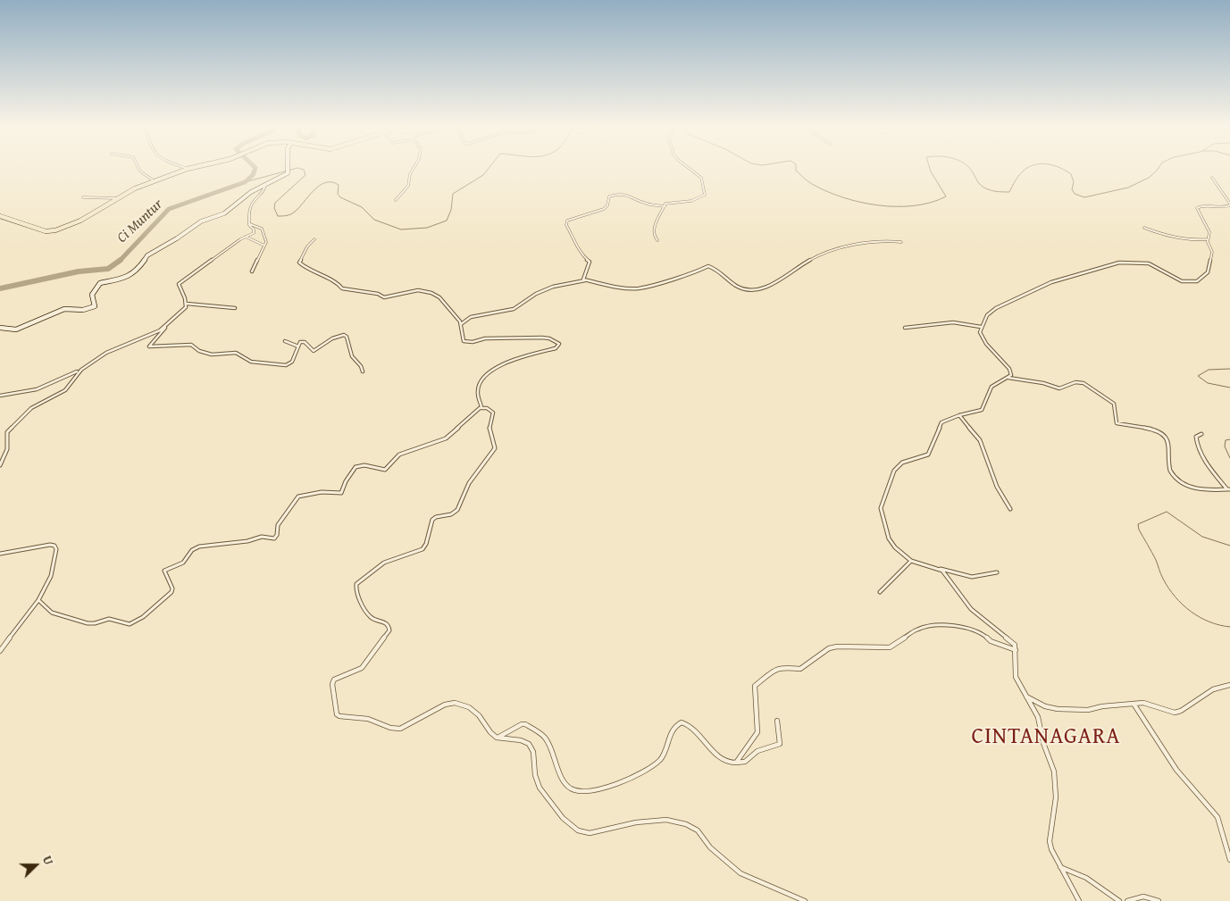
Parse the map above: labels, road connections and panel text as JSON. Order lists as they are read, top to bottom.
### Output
{
  "districts": ["CINTANAGARA"],
  "water": ["Ci Muntur"],
  "north": "right"
}
